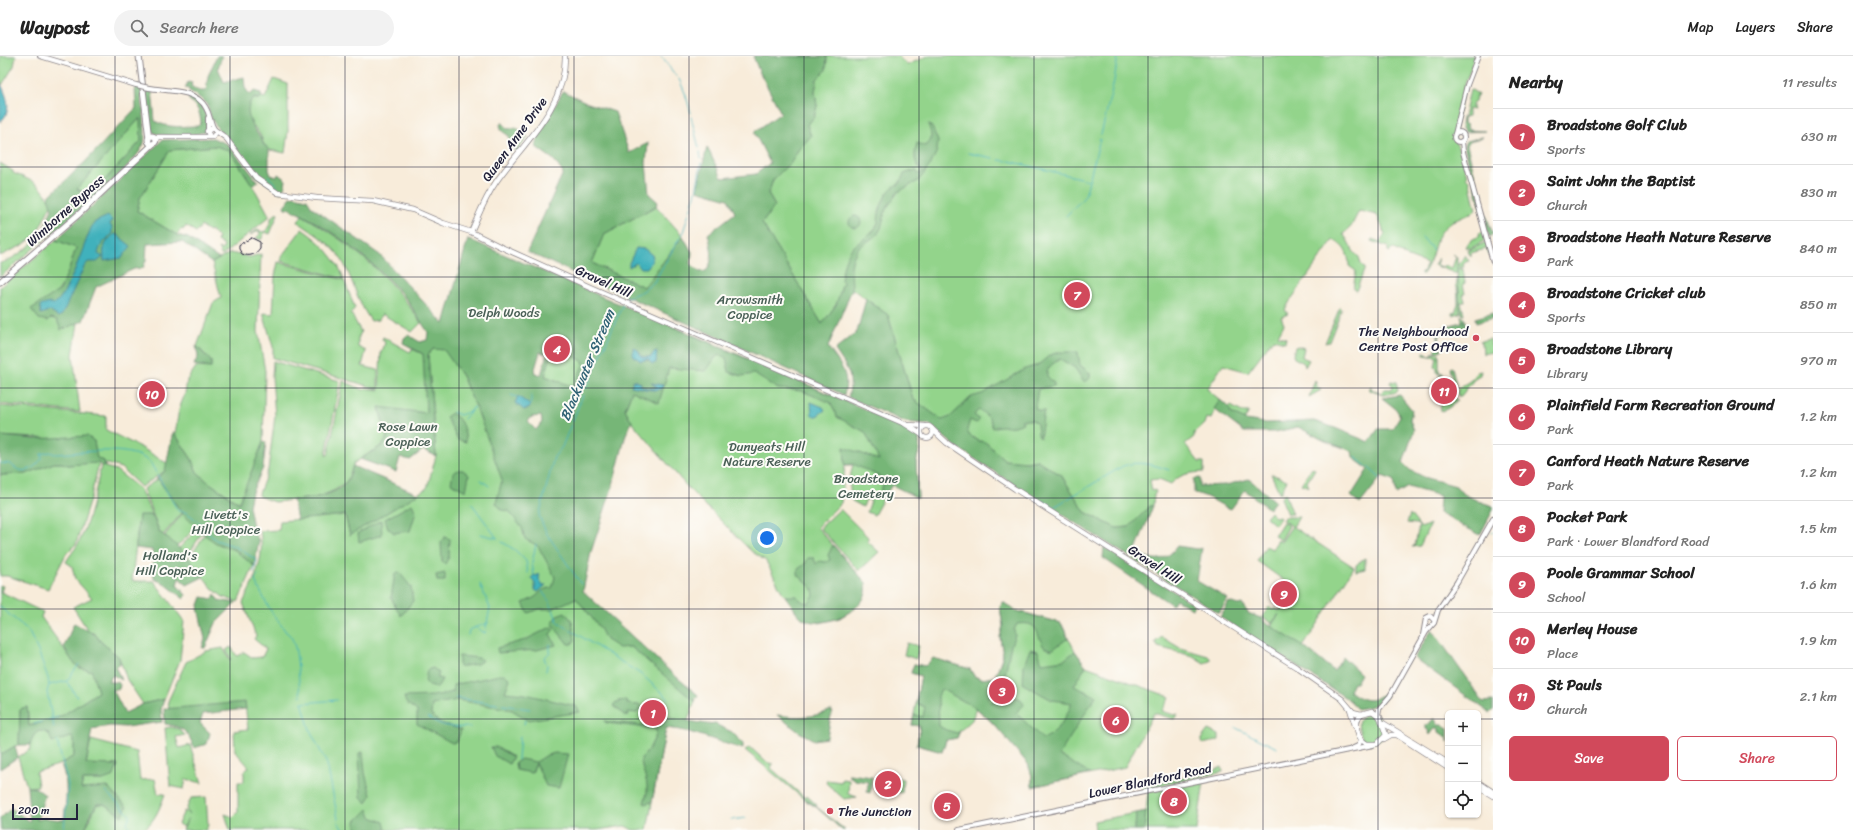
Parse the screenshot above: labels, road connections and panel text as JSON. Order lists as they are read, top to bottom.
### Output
{
  "streets": {
    "highway": ["Wimborne Bypass"],
    "main road": ["Queen Anne Drive", "Gravel Hill", "Lower Blandford Road"]
  },
  "crossings": [
    ["Queen Anne Drive", "Gravel Hill"],
    ["Gravel Hill", "Lower Blandford Road"]
  ],
  "water": ["Blackwater Stream"],
  "parks": [
    "Arrowsmith Coppice",
    "Delph Woods",
    "Rose Lawn Coppice",
    "Dunyeats Hill Nature Reserve",
    "Broadstone Cemetery",
    "Livett's Hill Coppice",
    "Holland's Hill Coppice"
  ],
  "places": ["The Neighbourhood Centre Post Office", "The Junction"],
  "scale_bar": "200 m",
  "page": {
    "header": "Waypost",
    "search": "Search here",
    "nav": ["Map", "Layers", "Share"],
    "heading": ["Nearby", "11 results"],
    "list": [
      {
        "mark": "1",
        "name": "Broadstone Golf Club",
        "note": "Sports",
        "value": "630 m"
      },
      {
        "mark": "2",
        "name": "Saint John the Baptist",
        "note": "Church",
        "value": "830 m"
      },
      {
        "mark": "3",
        "name": "Broadstone Heath Nature Reserve",
        "note": "Park",
        "value": "840 m"
      },
      {
        "mark": "4",
        "name": "Broadstone Cricket club",
        "note": "Sports",
        "value": "850 m"
      },
      {
        "mark": "5",
        "name": "Broadstone Library",
        "note": "Library",
        "value": "970 m"
      },
      {
        "mark": "6",
        "name": "Plainfield Farm Recreation Ground",
        "note": "Park",
        "value": "1.2 km"
      },
      {
        "mark": "7",
        "name": "Canford Heath Nature Reserve",
        "note": "Park",
        "value": "1.2 km"
      },
      {
        "mark": "8",
        "name": "Pocket Park",
        "note": "Park · Lower Blandford Road",
        "value": "1.5 km"
      },
      {
        "mark": "9",
        "name": "Poole Grammar School",
        "note": "School",
        "value": "1.6 km"
      },
      {
        "mark": "10",
        "name": "Merley House",
        "note": "Place",
        "value": "1.9 km"
      },
      {
        "mark": "11",
        "name": "St Pauls",
        "note": "Church",
        "value": "2.1 km"
      }
    ],
    "pins": [
      "7",
      "4",
      "11",
      "10",
      "9",
      "3",
      "1",
      "6",
      "2",
      "8",
      "5"
    ],
    "map_buttons": ["+", "−"],
    "buttons": ["Save", "Share"],
    "scale": "200 m"
  }
}
